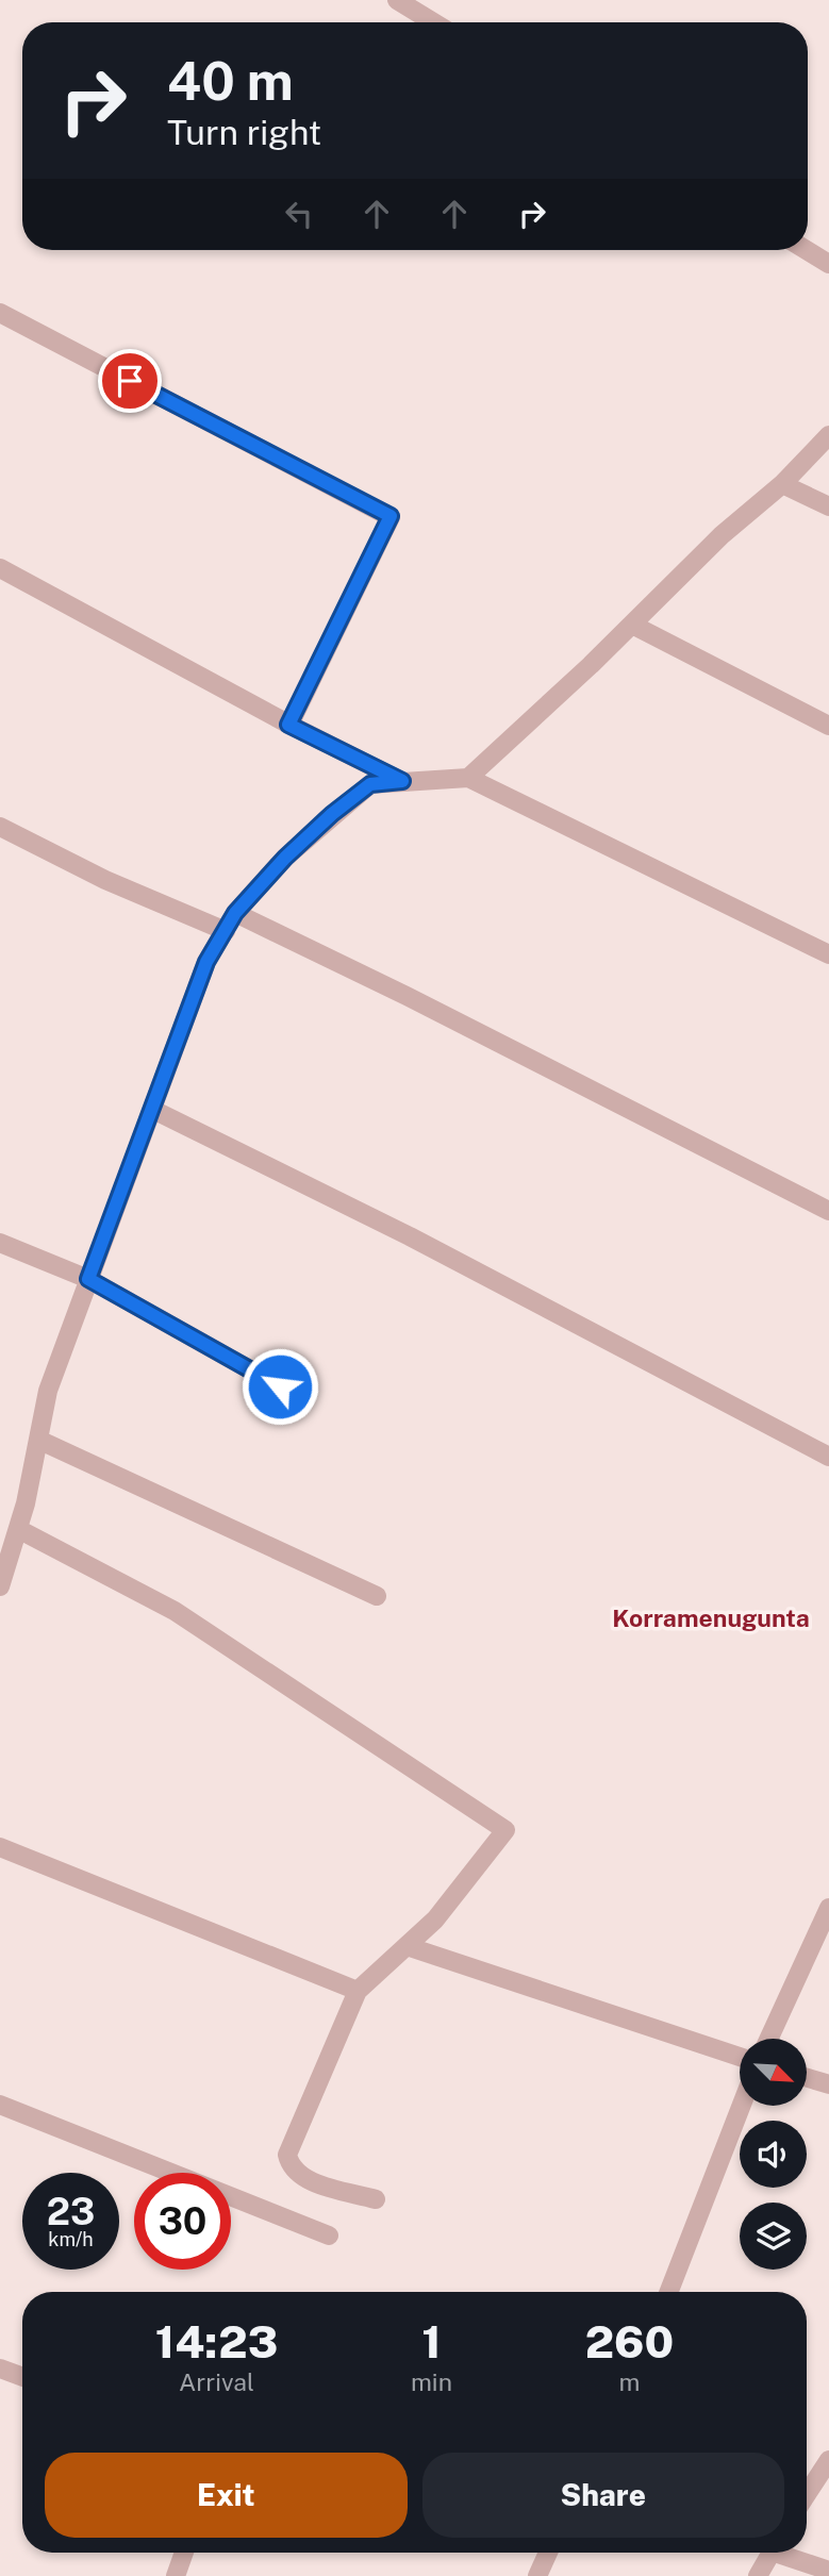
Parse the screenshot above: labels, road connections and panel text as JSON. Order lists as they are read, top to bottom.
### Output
{
  "districts": ["Korramenugunta"],
  "north": "bottom right",
  "page": {
    "turn": ["40 m", "Turn right"],
    "speed": "23 km/h",
    "limit": "30",
    "eta": [
      "14:23",
      "Arrival",
      "1",
      "min",
      "260",
      "m"
    ],
    "buttons": ["Exit", "Share"]
  }
}
